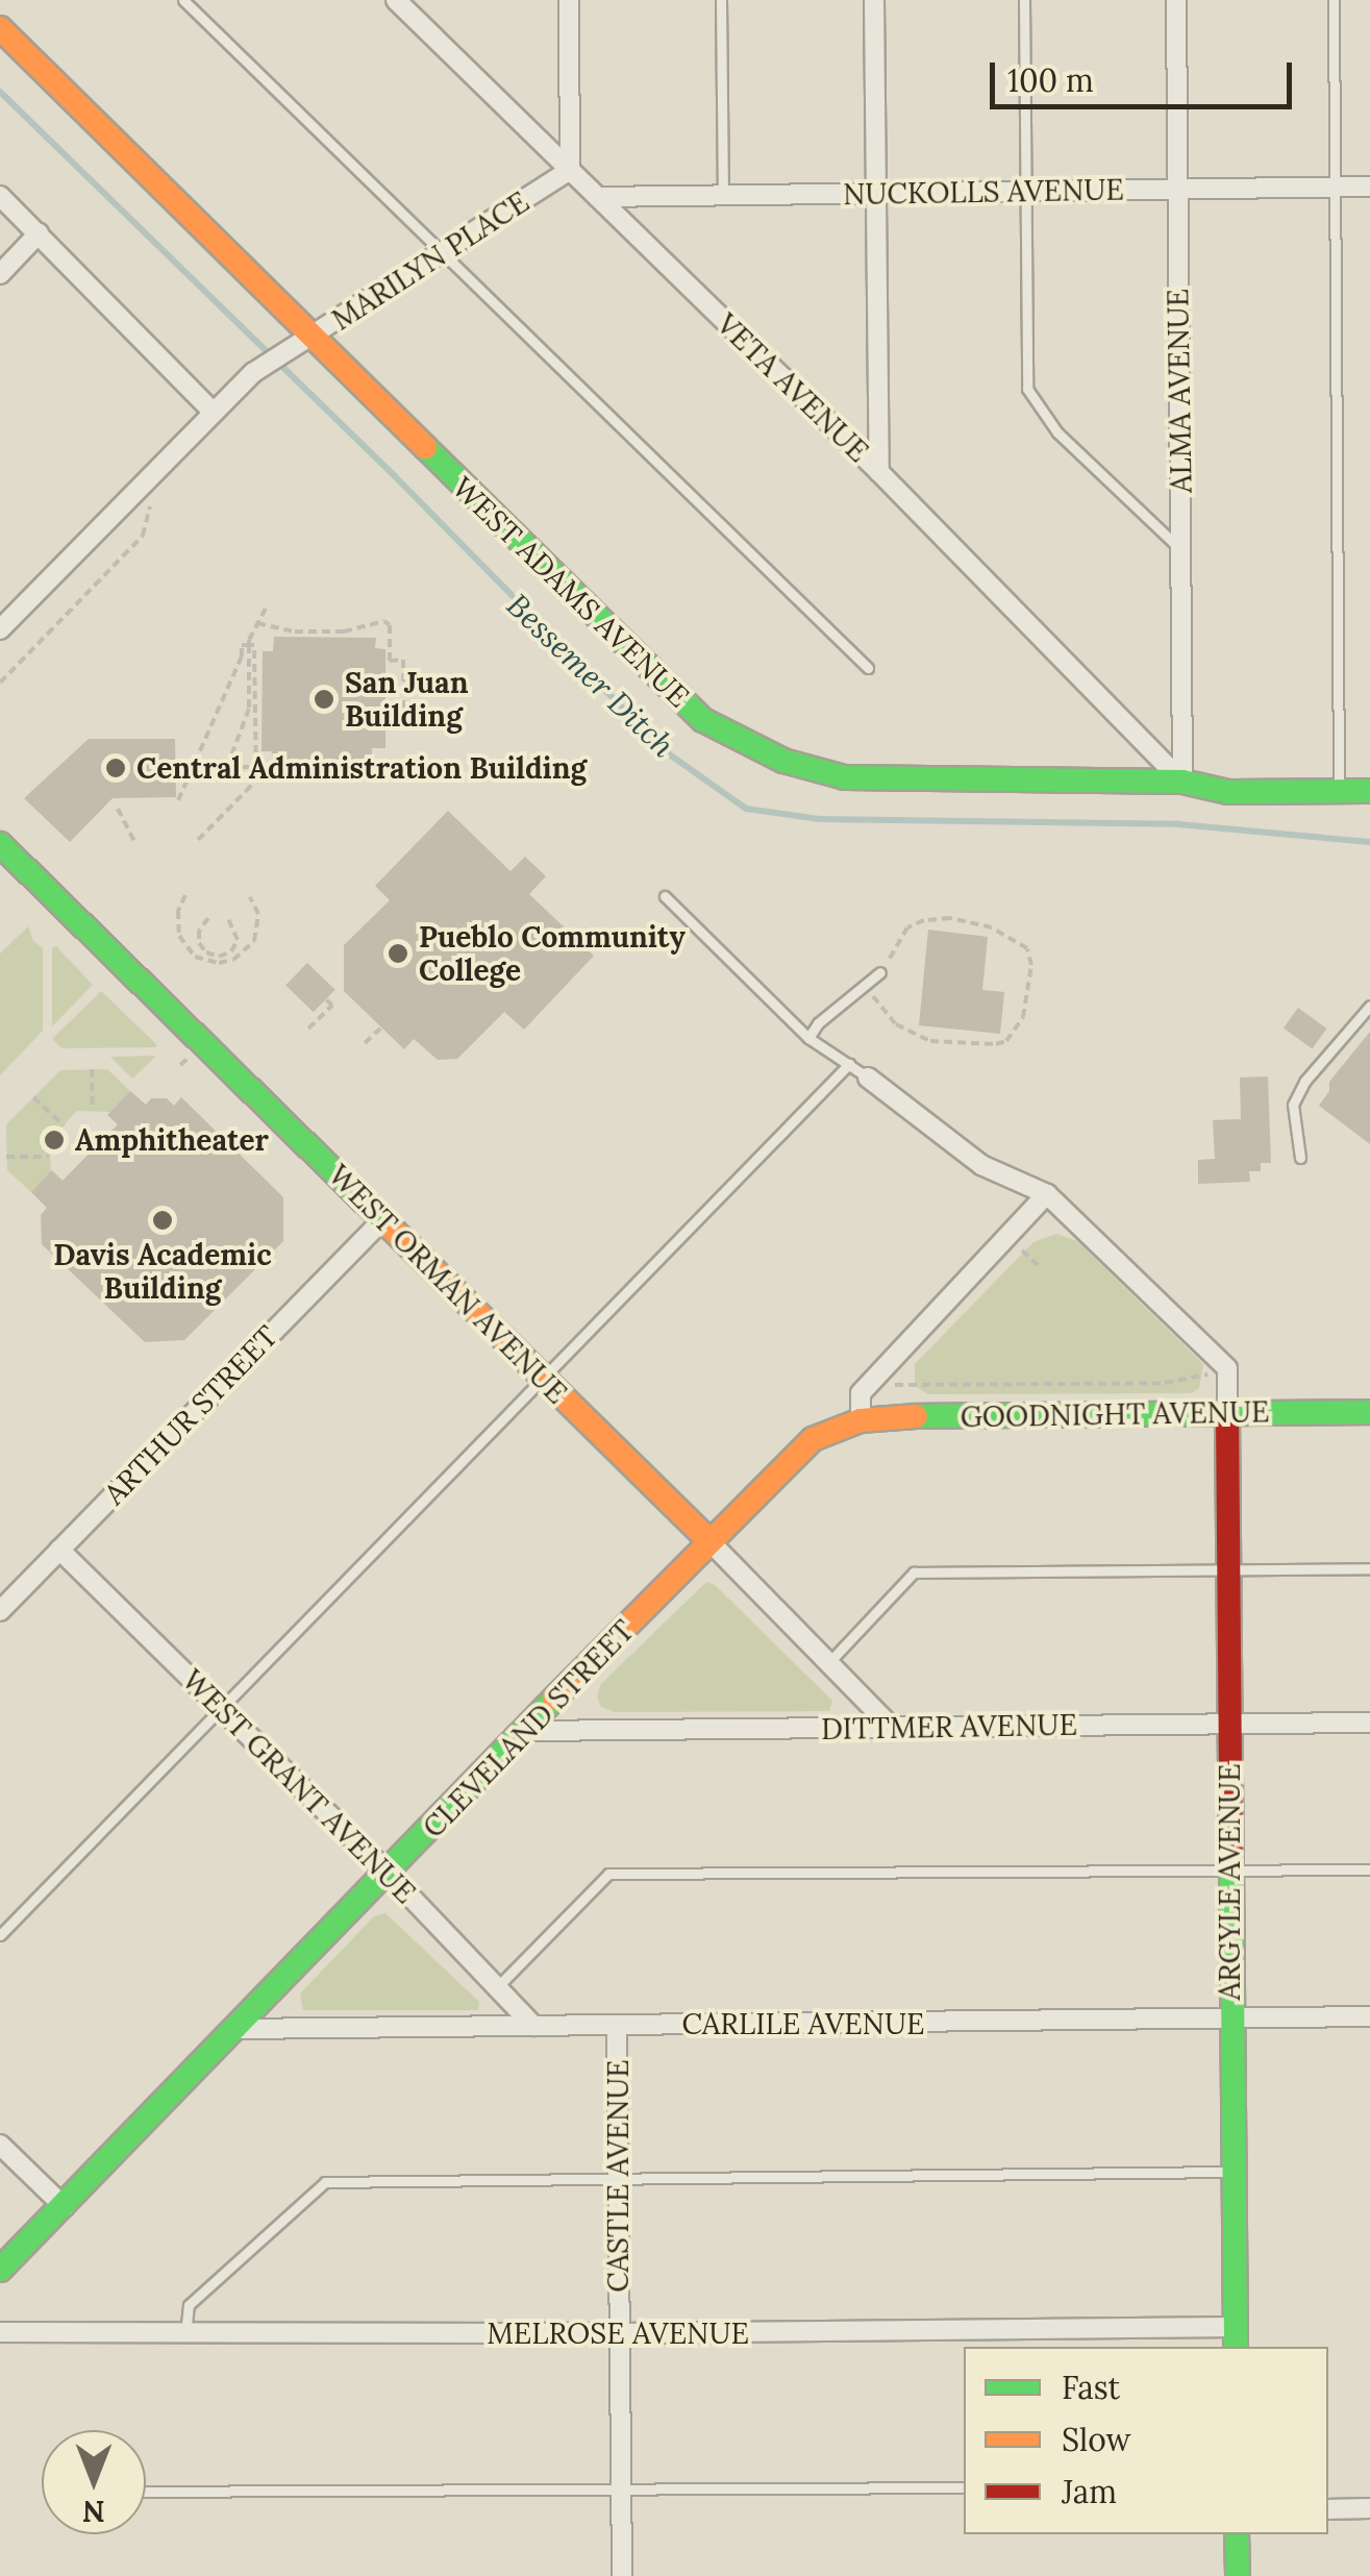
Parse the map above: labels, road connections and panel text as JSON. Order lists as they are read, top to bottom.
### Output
{
  "streets": {
    "street": [
      "NUCKOLLS AVENUE",
      "MARILYN PLACE",
      "VETA AVENUE",
      "ALMA AVENUE",
      "WEST ADAMS AVENUE",
      "WEST ORMAN AVENUE",
      "GOODNIGHT AVENUE",
      "ARTHUR STREET",
      "DITTMER AVENUE",
      "CLEVELAND STREET",
      "WEST GRANT AVENUE",
      "ARGYLE AVENUE",
      "CARLILE AVENUE",
      "CASTLE AVENUE",
      "MELROSE AVENUE"
    ]
  },
  "crossings": [
    ["NUCKOLLS AVENUE", "VETA AVENUE"],
    ["NUCKOLLS AVENUE", "ALMA AVENUE"],
    ["MARILYN PLACE", "VETA AVENUE"],
    ["MARILYN PLACE", "WEST ADAMS AVENUE"],
    ["VETA AVENUE", "ALMA AVENUE"],
    ["VETA AVENUE", "WEST ADAMS AVENUE"],
    ["ALMA AVENUE", "WEST ADAMS AVENUE"],
    ["WEST ORMAN AVENUE", "ARTHUR STREET"],
    ["WEST ORMAN AVENUE", "DITTMER AVENUE"],
    ["WEST ORMAN AVENUE", "CLEVELAND STREET"],
    ["GOODNIGHT AVENUE", "CLEVELAND STREET"],
    ["GOODNIGHT AVENUE", "ARGYLE AVENUE"],
    ["ARTHUR STREET", "WEST GRANT AVENUE"],
    ["DITTMER AVENUE", "CLEVELAND STREET"],
    ["DITTMER AVENUE", "ARGYLE AVENUE"],
    ["CLEVELAND STREET", "WEST GRANT AVENUE"],
    ["CLEVELAND STREET", "CARLILE AVENUE"],
    ["WEST GRANT AVENUE", "CARLILE AVENUE"],
    ["ARGYLE AVENUE", "CARLILE AVENUE"],
    ["ARGYLE AVENUE", "MELROSE AVENUE"],
    ["CARLILE AVENUE", "CASTLE AVENUE"],
    ["CASTLE AVENUE", "MELROSE AVENUE"]
  ],
  "water": ["Bessemer Ditch"],
  "places": [
    "San Juan Building",
    "Central Administration Building",
    "Pueblo Community College",
    "Amphitheater",
    "Davis Academic Building"
  ],
  "legend": ["Fast", "Slow", "Jam"],
  "scale_bar": "100 m",
  "north": "bottom"
}
